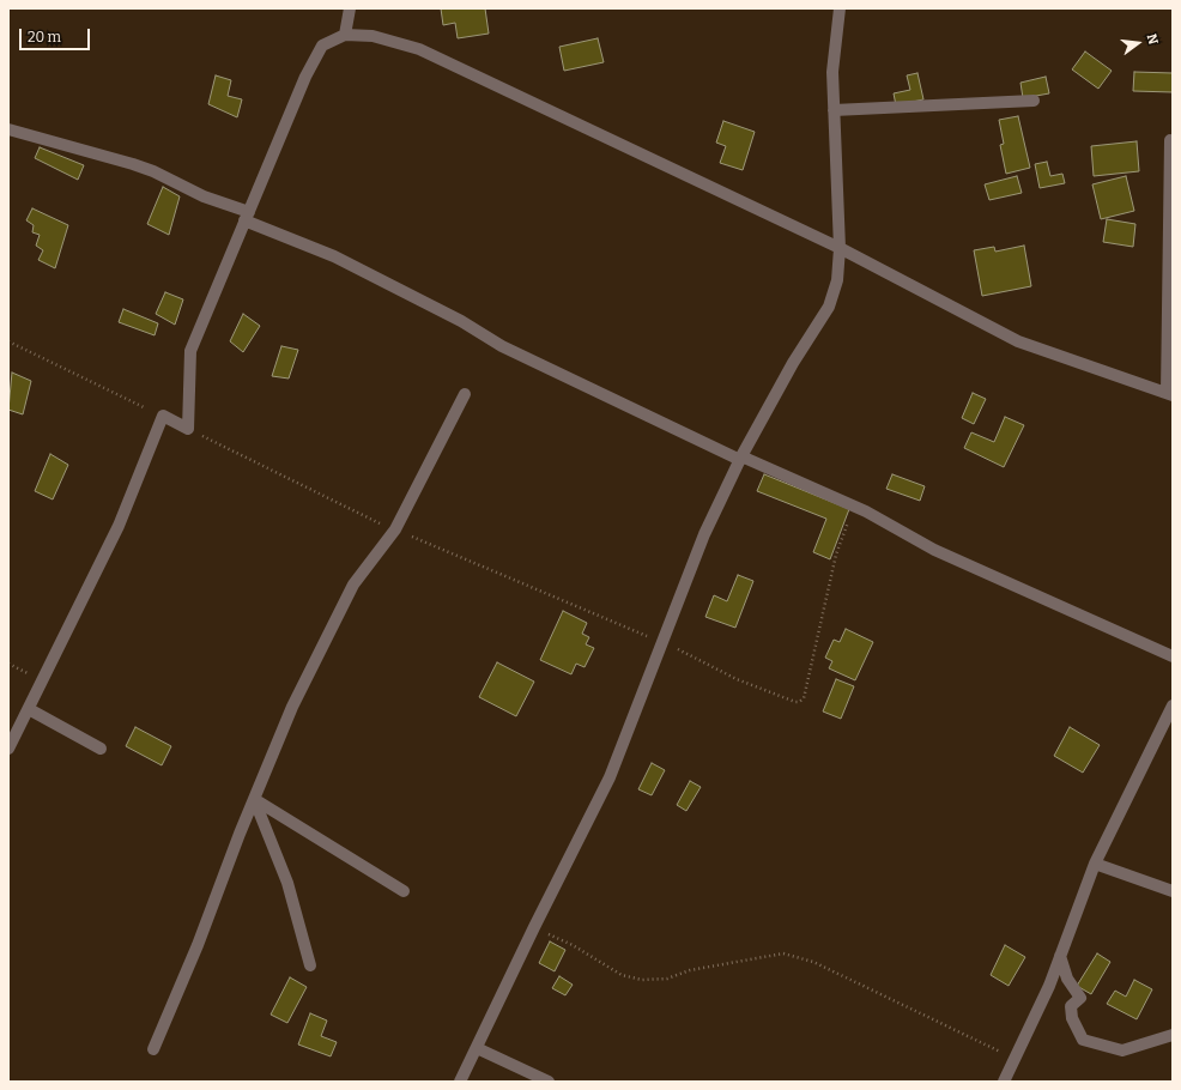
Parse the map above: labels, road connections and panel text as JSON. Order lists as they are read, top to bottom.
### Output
{
  "scale_bar": "20 m",
  "north": "right"
}
